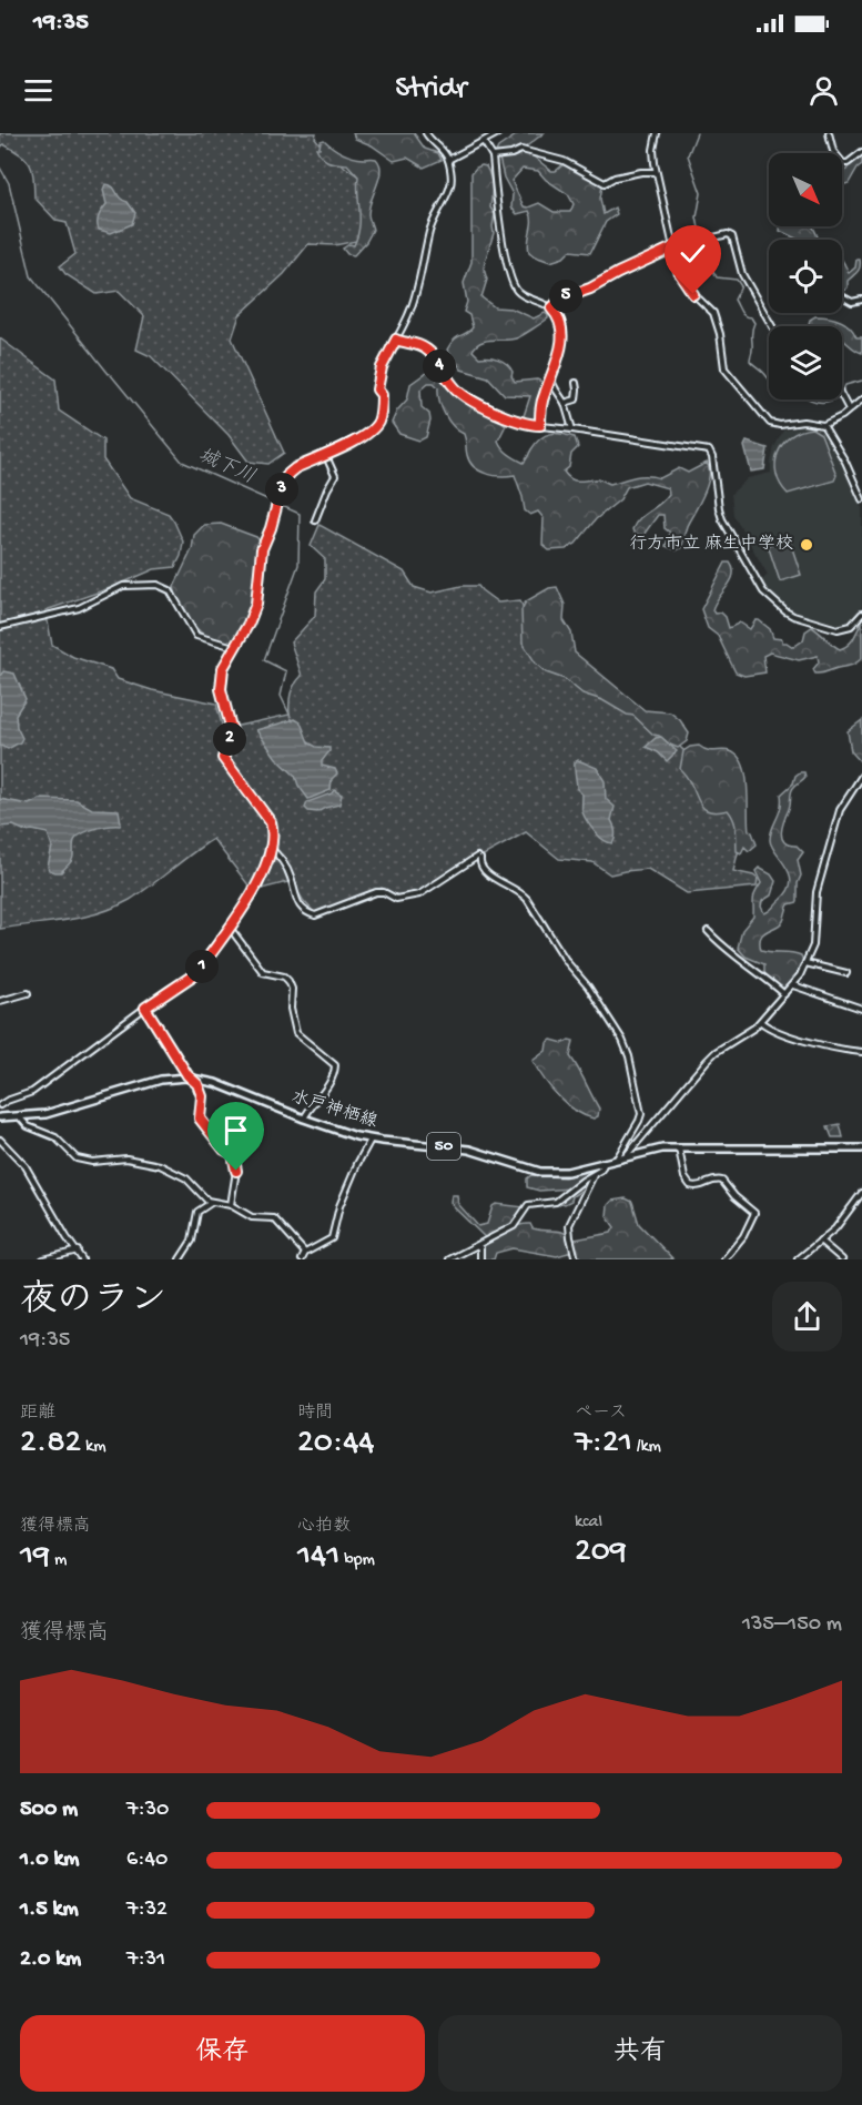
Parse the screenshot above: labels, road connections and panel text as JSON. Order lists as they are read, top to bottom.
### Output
{
  "streets": {
    "main road": ["水戸神栖線", "50"]
  },
  "water": ["城下川"],
  "places": ["行方市立 麻生中学校"],
  "north": "bottom right",
  "page": {
    "status": "19:35",
    "header": "Stridr",
    "pins": [
      "5",
      "4",
      "3",
      "2",
      "1"
    ],
    "heading": ["夜のラン", "19:35"],
    "stats": [
      ["距離", "2.82 km"],
      ["時間", "20:44"],
      ["ペース", "7:21 /km"],
      ["獲得標高", "19 m"],
      ["心拍数", "141 bpm"],
      ["kcal", "209"]
    ],
    "chart": ["獲得標高", "135–150 m"],
    "list": [
      {
        "name": "500 m",
        "note": "7:30"
      },
      {
        "name": "1.0 km",
        "note": "6:40"
      },
      {
        "name": "1.5 km",
        "note": "7:32"
      },
      {
        "name": "2.0 km",
        "note": "7:31"
      }
    ],
    "buttons": ["保存", "共有"]
  }
}
